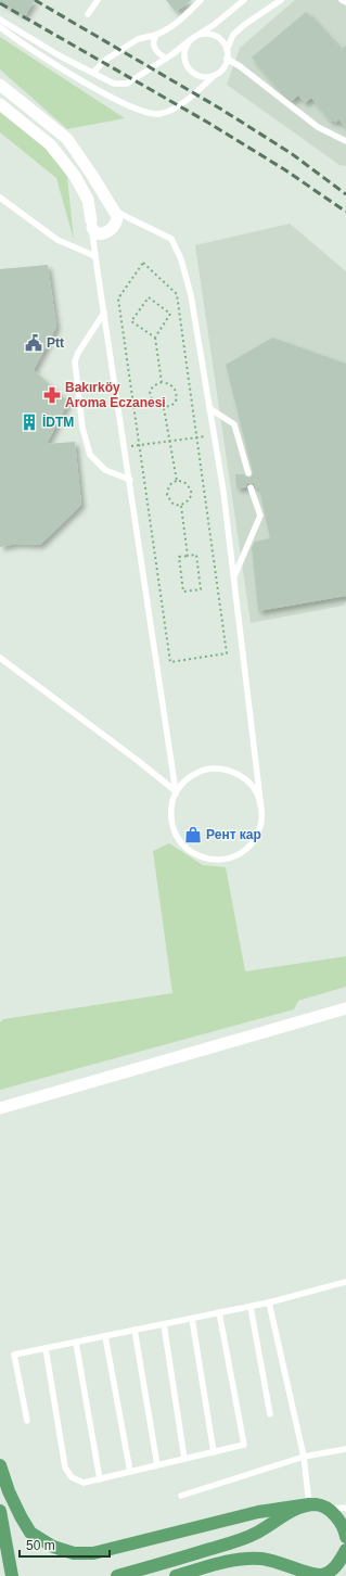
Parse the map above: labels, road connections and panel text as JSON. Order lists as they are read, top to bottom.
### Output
{
  "places": {
    "public building": ["Ptt"],
    "pharmacy": ["Bakırköy Aroma Eczanesi"],
    "building": ["İDTM"],
    "shop": ["Рент кар"]
  },
  "scale_bar": "50 m"
}
